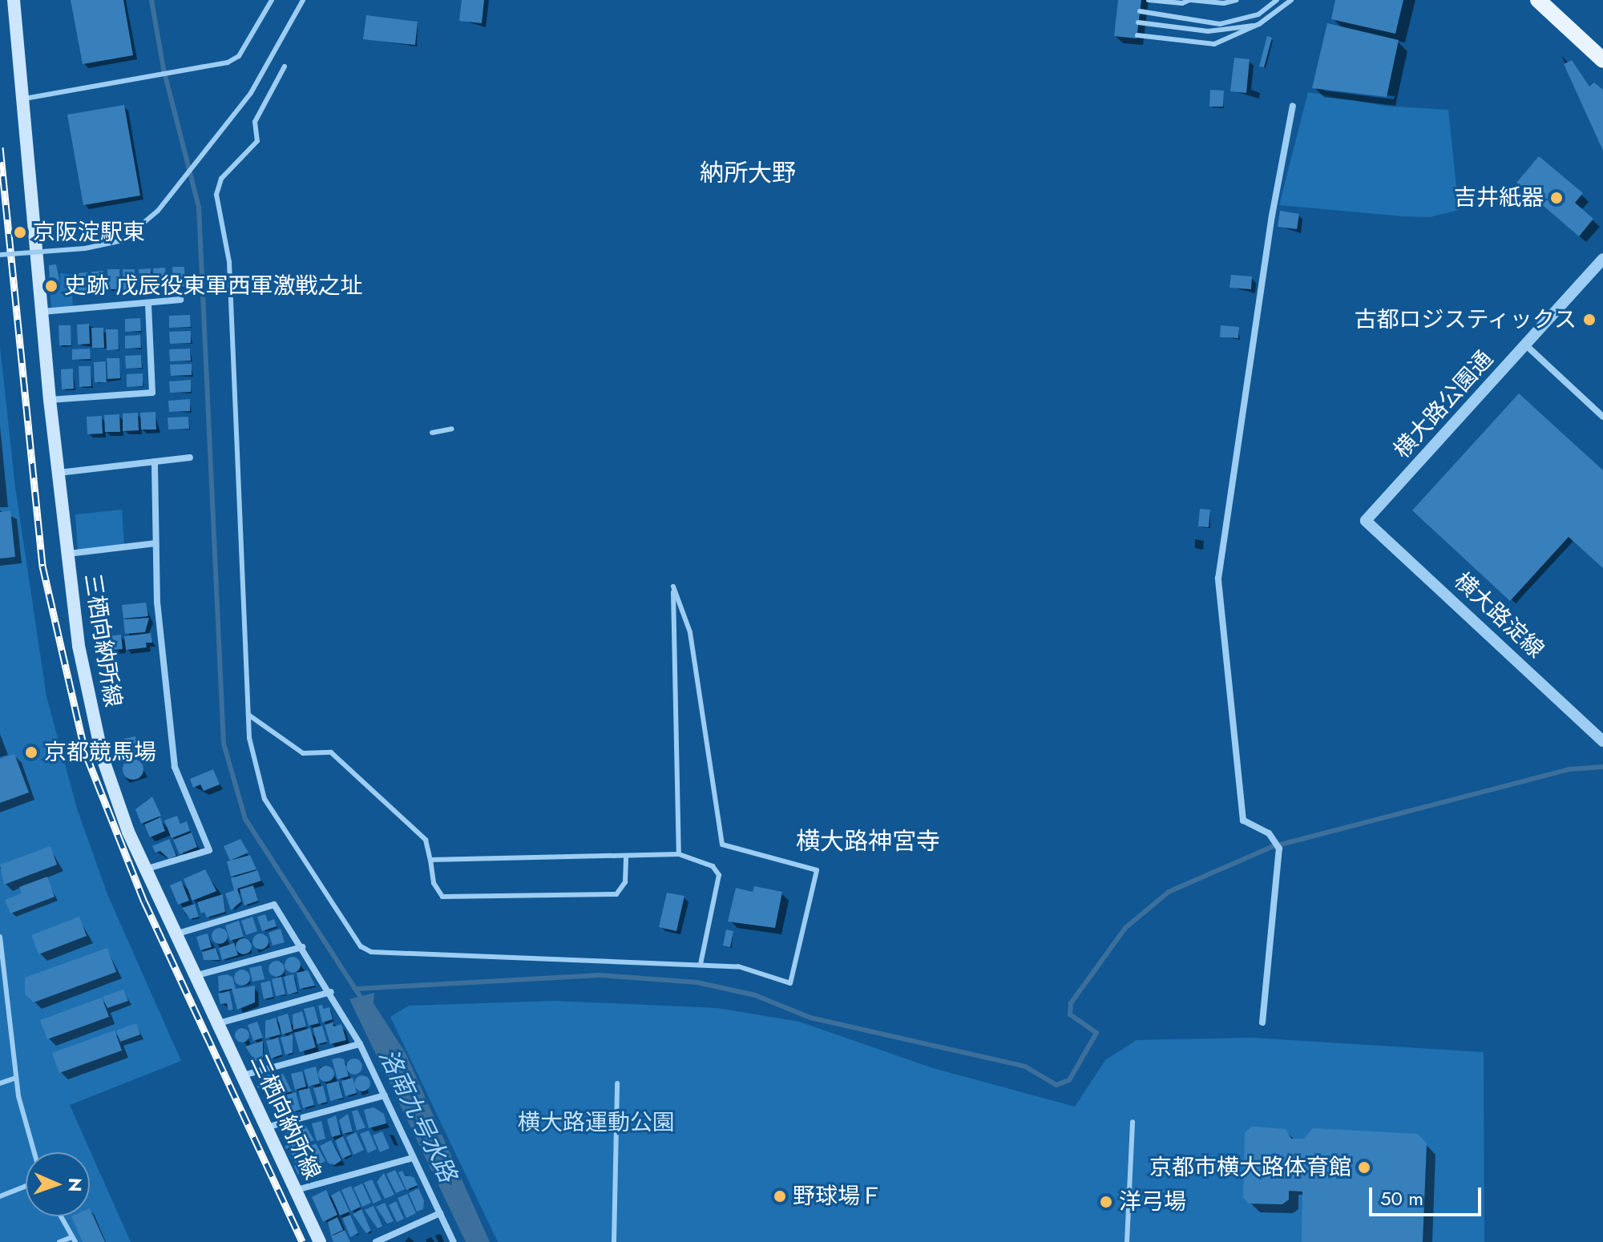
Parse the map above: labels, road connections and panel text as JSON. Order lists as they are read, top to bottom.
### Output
{
  "streets": {
    "main road": ["三栖向納所線"],
    "street": ["横大路公園通", "横大路淀線"]
  },
  "crossings": [
    ["横大路公園通", "横大路淀線"]
  ],
  "districts": ["納所大野", "横大路神宮寺"],
  "water": ["洛南九号水路"],
  "parks": ["横大路運動公園"],
  "places": [
    "吉井紙器",
    "京阪淀駅東",
    "史跡 戊辰役東軍西軍激戦之址",
    "古都ロジスティックス",
    "京都競馬場",
    "京都市横大路体育館",
    "野球場Ｆ",
    "洋弓場"
  ],
  "scale_bar": "50 m",
  "north": "right"
}
